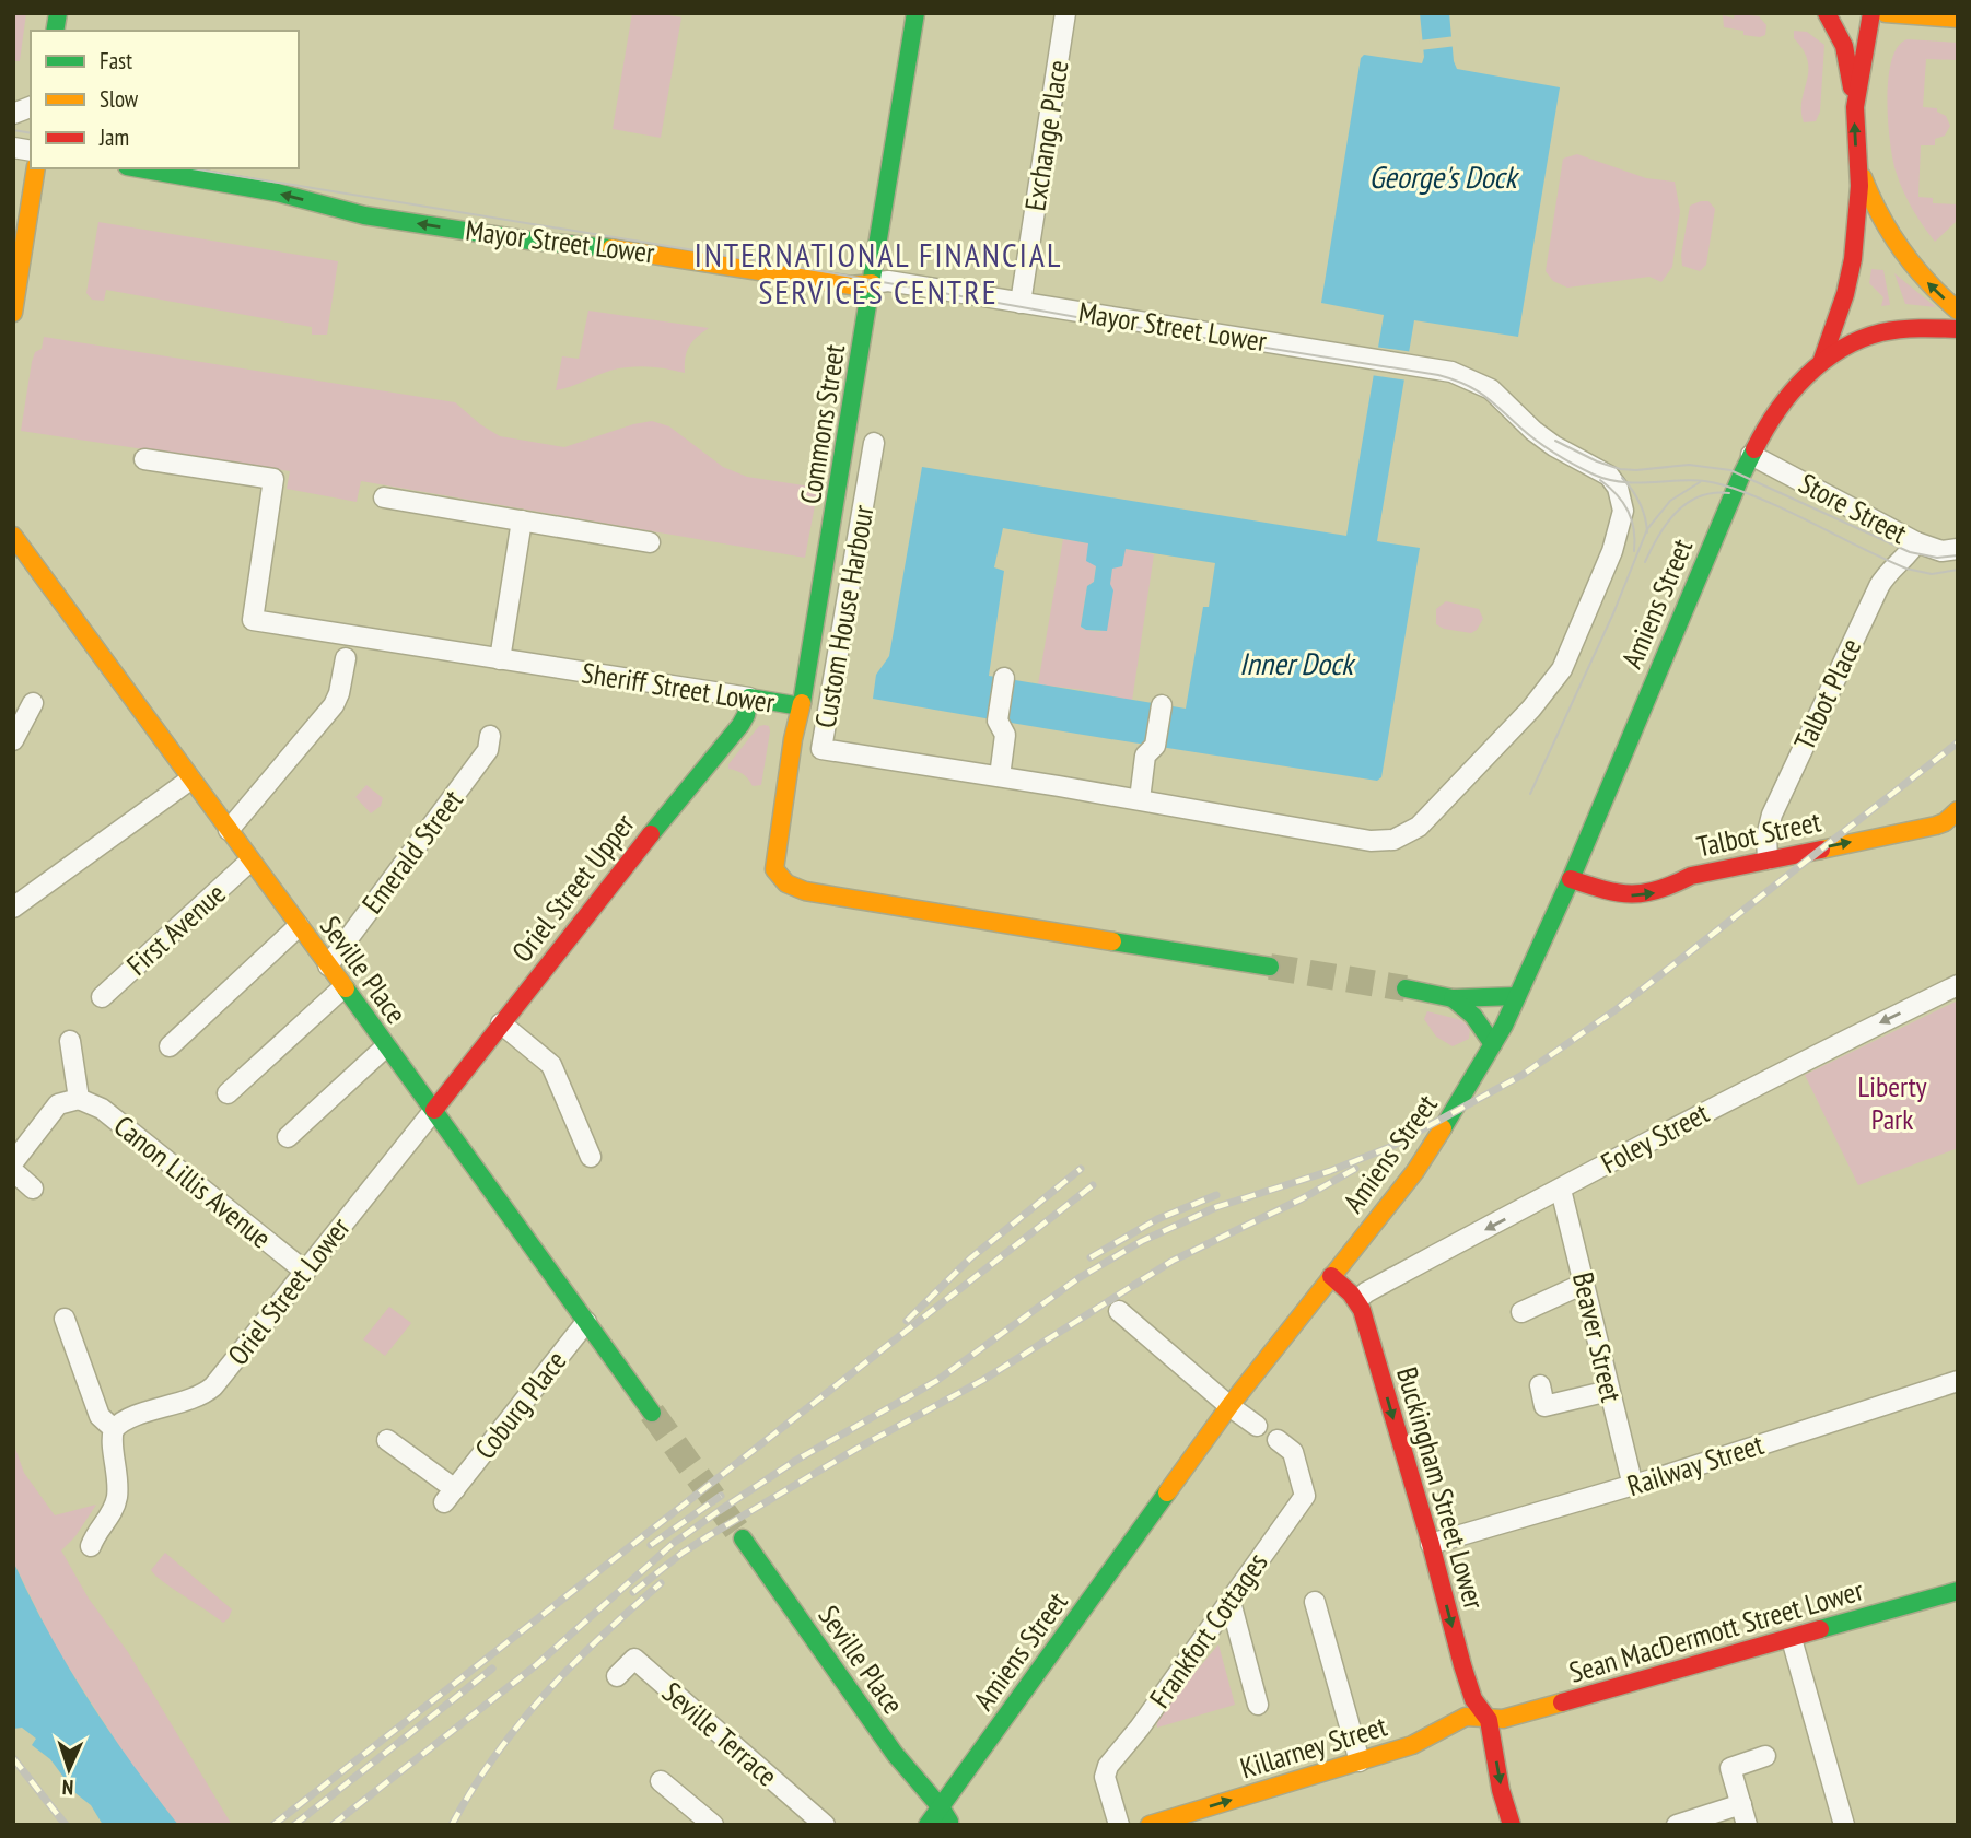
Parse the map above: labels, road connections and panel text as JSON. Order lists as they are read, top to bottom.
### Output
{
  "streets": {
    "street": [
      "Exchange Place",
      "Mayor Street Lower",
      "Commons Street",
      "Store Street",
      "Amiens Street",
      "Custom House Harbour",
      "Sheriff Street Lower",
      "Talbot Place",
      "Talbot Street",
      "Emerald Street",
      "Oriel Street Upper",
      "First Avenue",
      "Seville Place",
      "Foley Street",
      "Canon Lillis Avenue",
      "Oriel Street Lower",
      "Beaver Street",
      "Coburg Place",
      "Railway Street",
      "Buckingham Street Lower",
      "Frankfort Cottages",
      "Sean MacDermott Street Lower",
      "Seville Terrace",
      "Killarney Street"
    ]
  },
  "crossings": [
    ["Exchange Place", "Mayor Street Lower"],
    ["Mayor Street Lower", "Commons Street"],
    ["Mayor Street Lower", "Custom House Harbour"],
    ["Commons Street", "Sheriff Street Lower"],
    ["Store Street", "Amiens Street"],
    ["Store Street", "Talbot Place"],
    ["Amiens Street", "Talbot Street"],
    ["Amiens Street", "Seville Place"],
    ["Sheriff Street Lower", "Oriel Street Upper"],
    ["Talbot Place", "Talbot Street"],
    ["Emerald Street", "Seville Place"],
    ["Oriel Street Upper", "Seville Place"],
    ["Oriel Street Upper", "Oriel Street Lower"],
    ["First Avenue", "Seville Place"],
    ["Seville Place", "Oriel Street Lower"],
    ["Seville Place", "Coburg Place"],
    ["Foley Street", "Beaver Street"],
    ["Foley Street", "Buckingham Street Lower"],
    ["Canon Lillis Avenue", "Oriel Street Lower"],
    ["Beaver Street", "Railway Street"],
    ["Railway Street", "Buckingham Street Lower"],
    ["Buckingham Street Lower", "Sean MacDermott Street Lower"],
    ["Buckingham Street Lower", "Killarney Street"],
    ["Sean MacDermott Street Lower", "Killarney Street"]
  ],
  "one_way": [
    "Mayor Street Lower",
    "Talbot Street",
    "Foley Street",
    "Killarney Street"
  ],
  "districts": ["INTERNATIONAL FINANCIAL SERVICES CENTRE"],
  "water": ["George's Dock", "Inner Dock"],
  "parks": ["Liberty Park"],
  "legend": ["Fast", "Slow", "Jam"],
  "north": "bottom"
}
